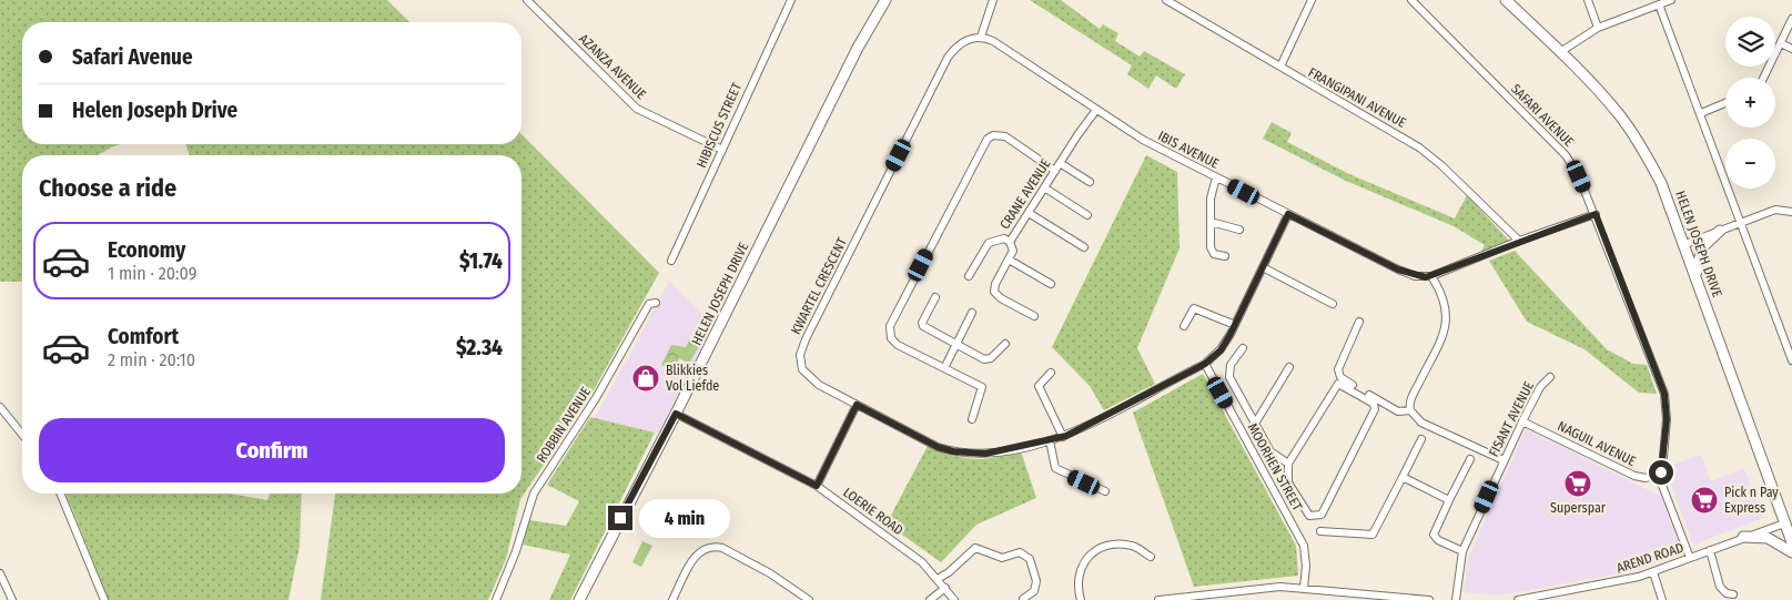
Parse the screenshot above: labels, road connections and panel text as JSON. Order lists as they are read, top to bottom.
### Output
{
  "streets": {
    "street": [
      "AZANZA AVENUE",
      "FRANGIPANI AVENUE",
      "SAFARI AVENUE",
      "HIBISCUS STREET",
      "IBIS AVENUE",
      "CRANE AVENUE",
      "HELEN JOSEPH DRIVE",
      "KWARTEL CRESCENT",
      "FISANT AVENUE",
      "ROBBIN AVENUE",
      "NAGUIL AVENUE",
      "MOORHEN STREET",
      "LOERIE ROAD",
      "AREND ROAD"
    ]
  },
  "crossings": [
    ["AZANZA AVENUE", "HIBISCUS STREET"],
    ["SAFARI AVENUE", "NAGUIL AVENUE"],
    ["SAFARI AVENUE", "AREND ROAD"],
    ["IBIS AVENUE", "CRANE AVENUE"],
    ["IBIS AVENUE", "KWARTEL CRESCENT"],
    ["HELEN JOSEPH DRIVE", "LOERIE ROAD"],
    ["HELEN JOSEPH DRIVE", "AREND ROAD"],
    ["KWARTEL CRESCENT", "MOORHEN STREET"],
    ["FISANT AVENUE", "NAGUIL AVENUE"]
  ],
  "places": {
    "shop": ["Blikkies Vol Liefde"],
    "supermarket": ["Superspar", "Pick n Pay Express"]
  },
  "page": {
    "map_buttons": ["+", "−"],
    "banner": ["Safari Avenue", "Helen Joseph Drive"],
    "heading": "Choose a ride",
    "list": [
      {
        "name": "Economy",
        "note": "1 min · 20:09",
        "value": "$1.74"
      },
      {
        "name": "Comfort",
        "note": "2 min · 20:10",
        "value": "$2.34"
      }
    ],
    "buttons": "Confirm",
    "bubble": "4 min"
  }
}
